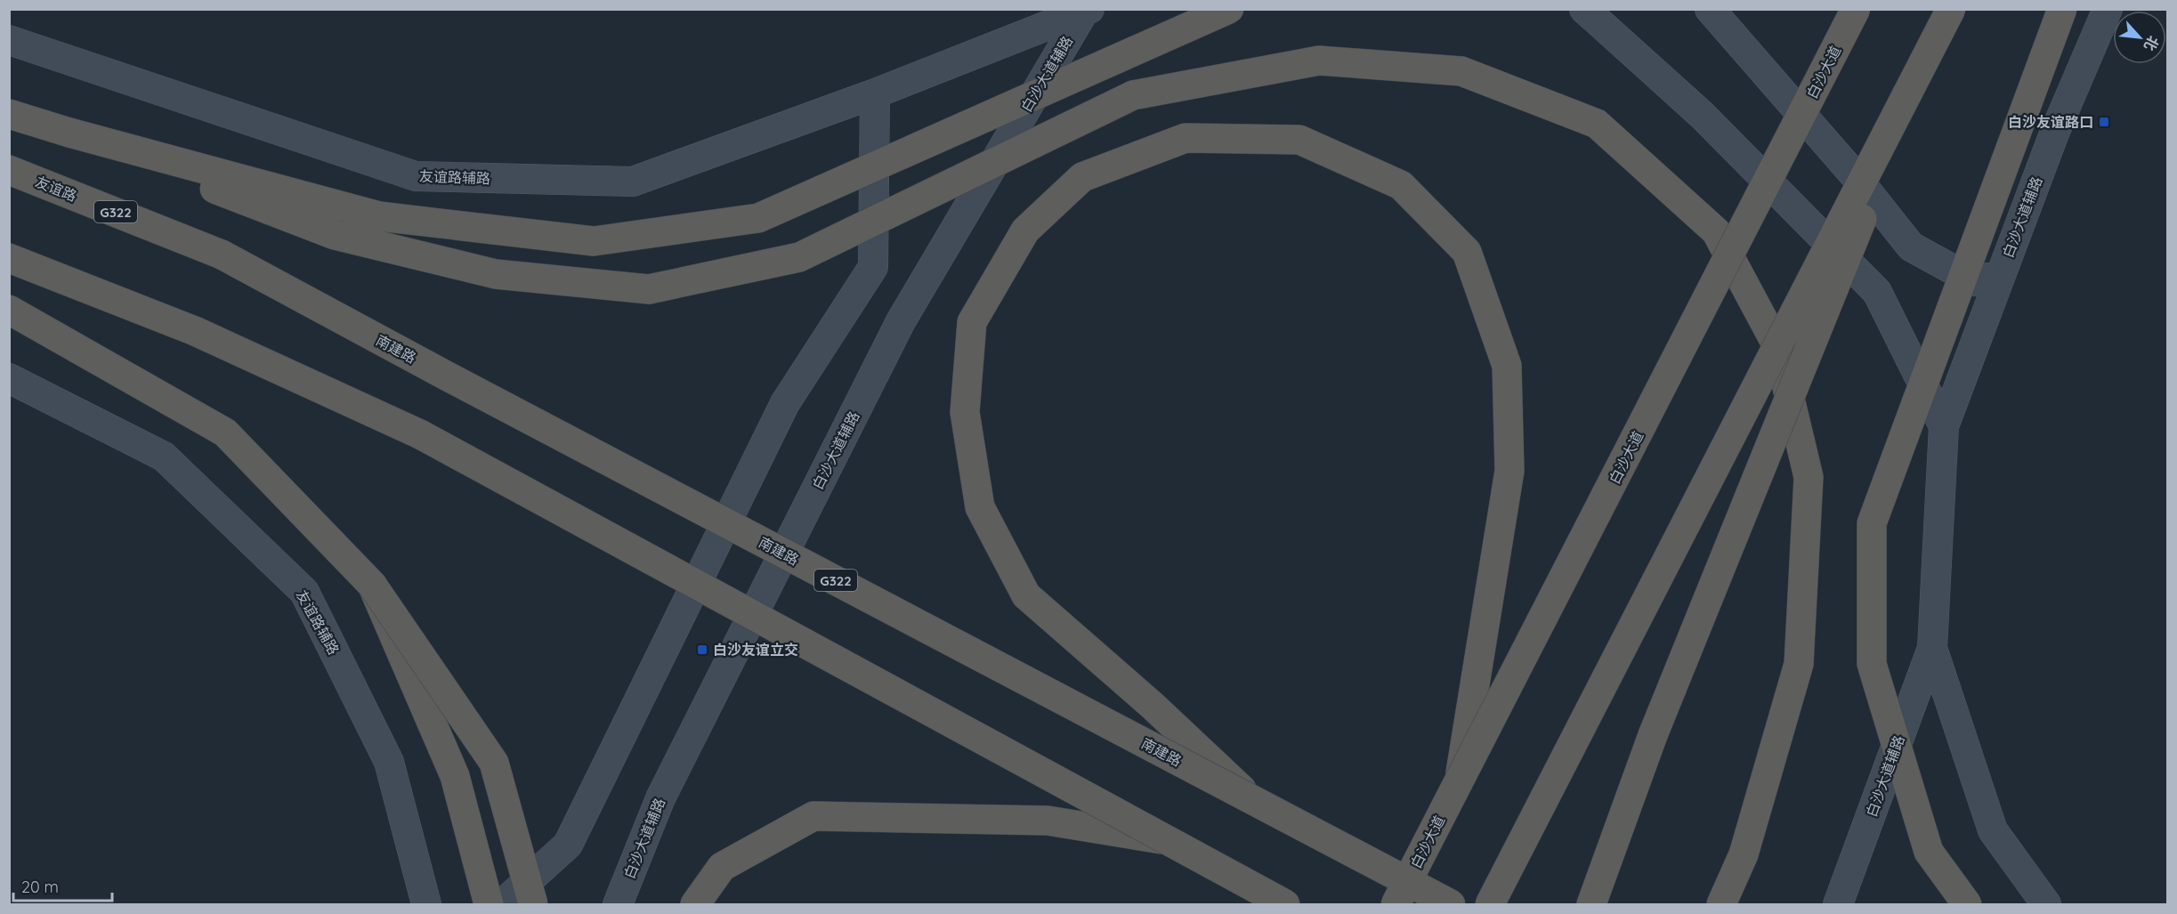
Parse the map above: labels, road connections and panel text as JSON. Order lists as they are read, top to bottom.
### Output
{
  "streets": {
    "highway": [
      "白沙大道",
      "友谊路",
      "G322",
      "南建路"
    ],
    "main road": ["白沙大道辅路", "友谊路辅路"]
  },
  "crossings": [
    ["白沙大道辅路", "友谊路辅路"],
    ["友谊路", "南建路"]
  ],
  "places": {
    "transit": ["白沙友谊路口", "白沙友谊立交"]
  },
  "scale_bar": "20 m",
  "north": "bottom right"
}
